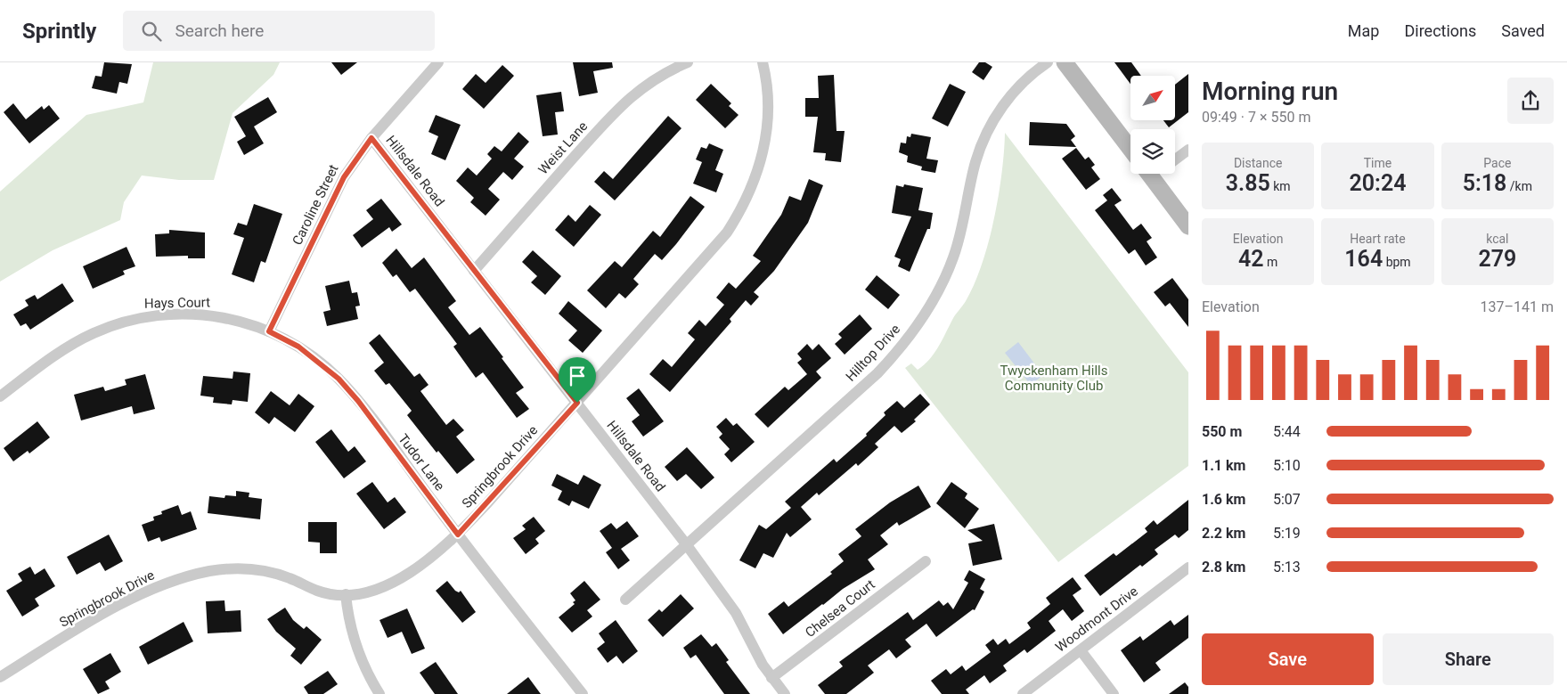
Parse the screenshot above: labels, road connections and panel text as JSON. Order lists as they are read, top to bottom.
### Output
{
  "streets": {
    "street": [
      "Weist Lane",
      "Hillsdale Road",
      "Caroline Street",
      "Hays Court",
      "Hilltop Drive",
      "Tudor Lane",
      "Springbrook Drive",
      "Chelsea Court",
      "Woodmont Drive"
    ]
  },
  "crossings": [
    ["Weist Lane", "Hillsdale Road"],
    ["Hillsdale Road", "Caroline Street"],
    ["Hillsdale Road", "Hilltop Drive"],
    ["Hillsdale Road", "Springbrook Drive"],
    ["Hillsdale Road", "Chelsea Court"],
    ["Caroline Street", "Hays Court"],
    ["Caroline Street", "Tudor Lane"],
    ["Hays Court", "Tudor Lane"],
    ["Tudor Lane", "Springbrook Drive"]
  ],
  "parks": ["Twyckenham Hills Community Club"],
  "north": "top right",
  "page": {
    "header": "Sprintly",
    "search": "Search here",
    "nav": ["Map", "Directions", "Saved"],
    "heading": ["Morning run", "09:49 · 7 × 550 m"],
    "stats": [
      ["Distance", "3.85 km"],
      ["Time", "20:24"],
      ["Pace", "5:18 /km"],
      ["Elevation", "42 m"],
      ["Heart rate", "164 bpm"],
      ["kcal", "279"]
    ],
    "chart": ["Elevation", "137–141 m"],
    "list": [
      {
        "name": "550 m",
        "note": "5:44"
      },
      {
        "name": "1.1 km",
        "note": "5:10"
      },
      {
        "name": "1.6 km",
        "note": "5:07"
      },
      {
        "name": "2.2 km",
        "note": "5:19"
      },
      {
        "name": "2.8 km",
        "note": "5:13"
      }
    ],
    "buttons": ["Save", "Share"]
  }
}
